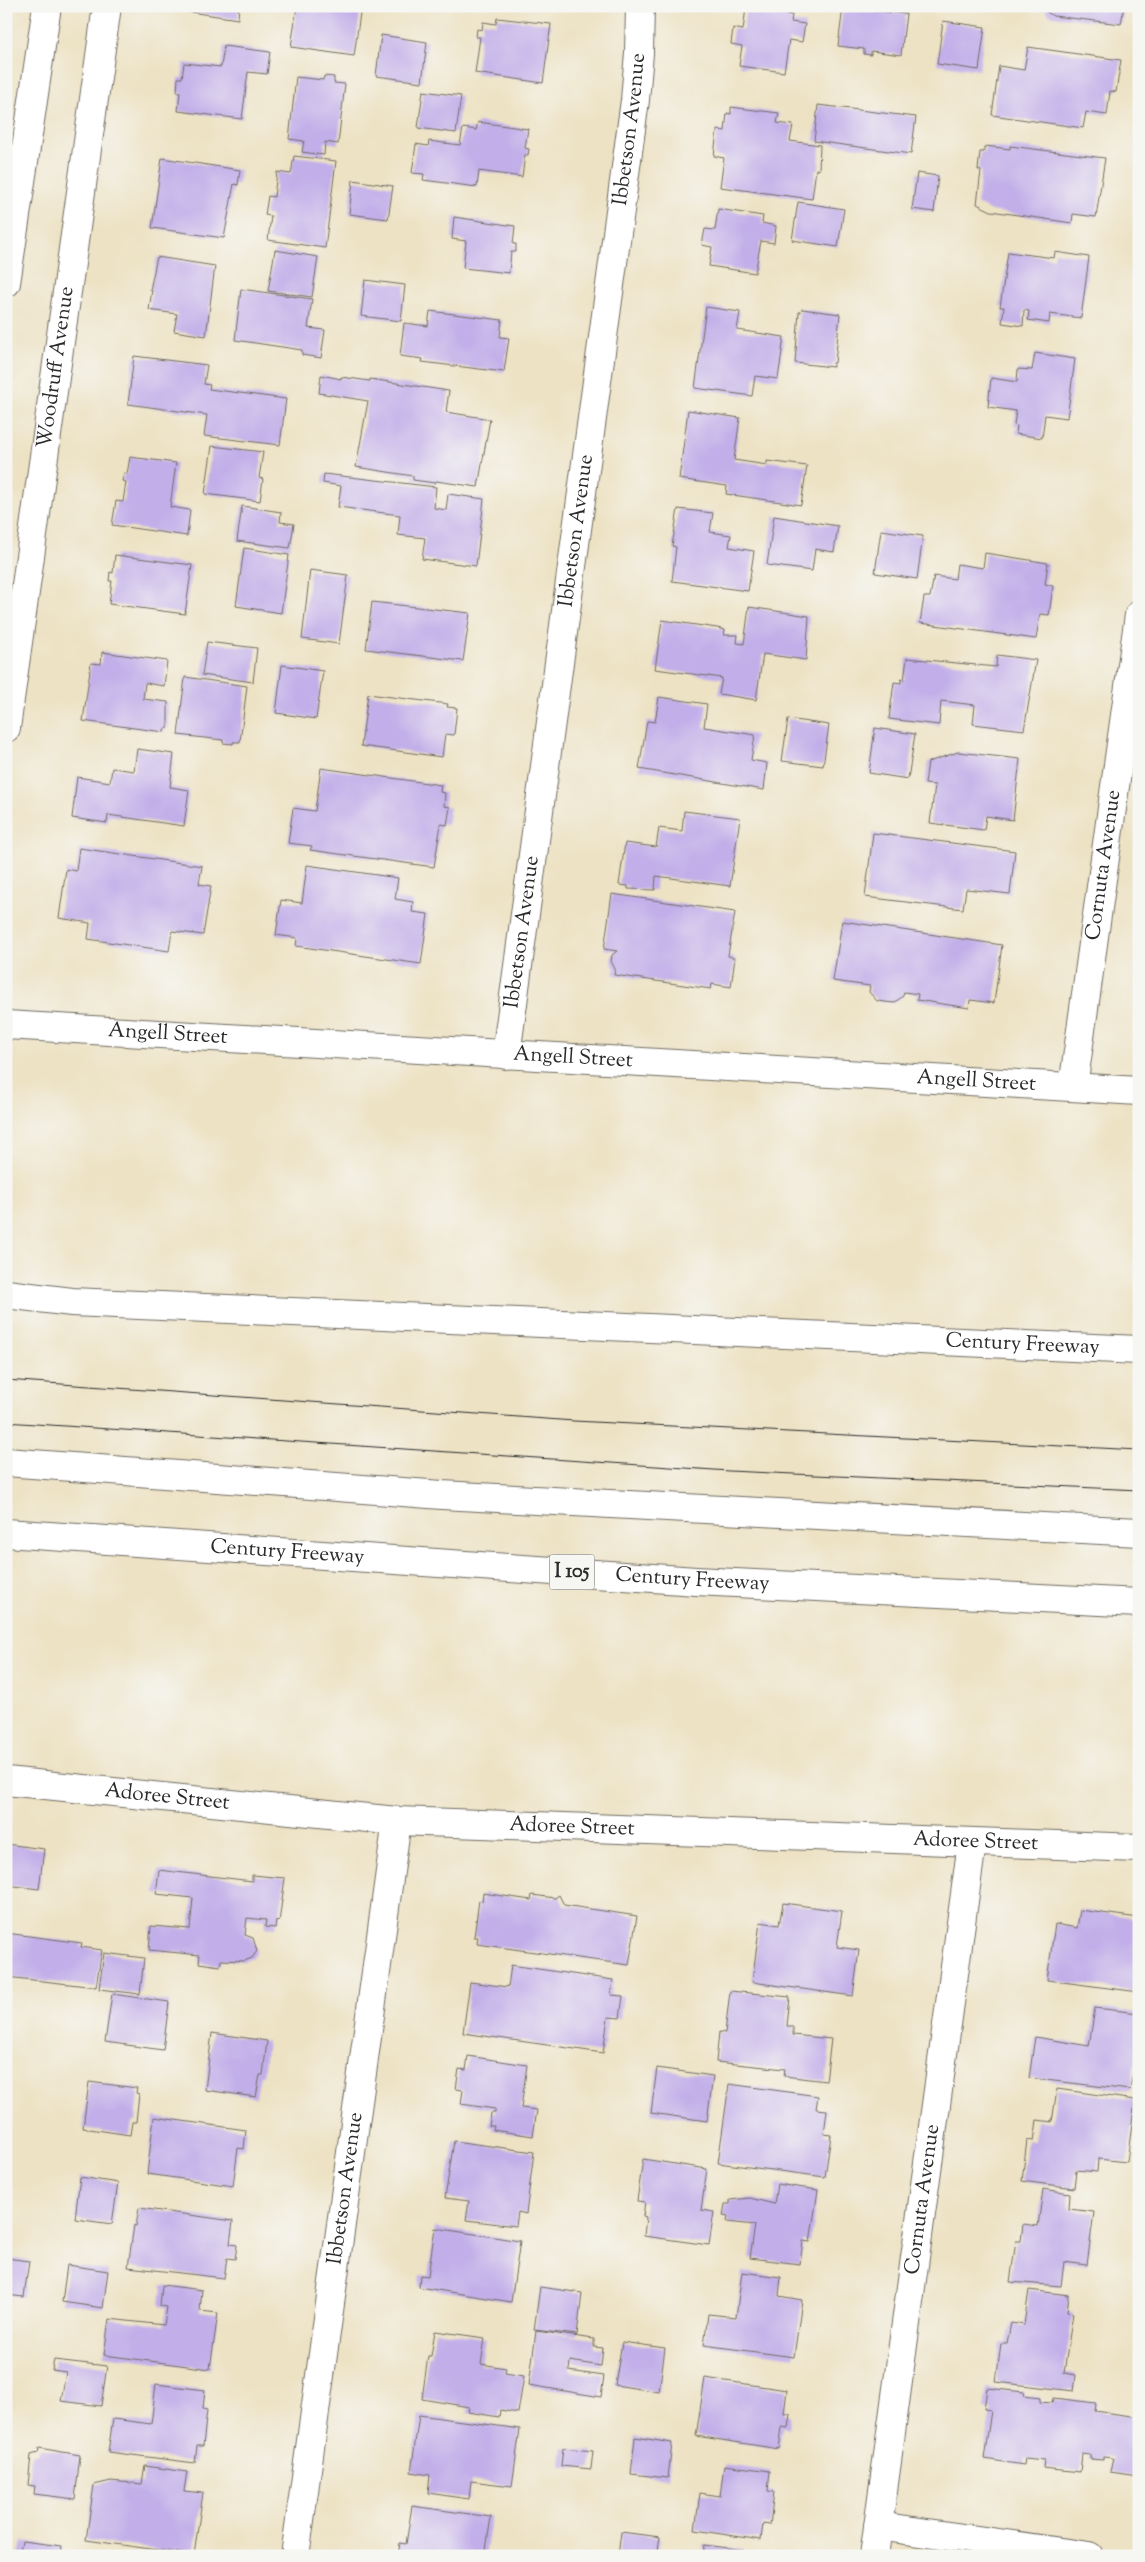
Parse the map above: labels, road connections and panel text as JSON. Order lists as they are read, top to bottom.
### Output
{
  "streets": {
    "main road": [
      "Ibbetson Avenue",
      "Woodruff Avenue",
      "Cornuta Avenue",
      "Angell Street",
      "Century Freeway",
      "I 105",
      "Adoree Street"
    ]
  },
  "crossings": [
    ["Ibbetson Avenue", "Angell Street"],
    ["Ibbetson Avenue", "Adoree Street"],
    ["Cornuta Avenue", "Angell Street"],
    ["Cornuta Avenue", "Adoree Street"]
  ]
}
